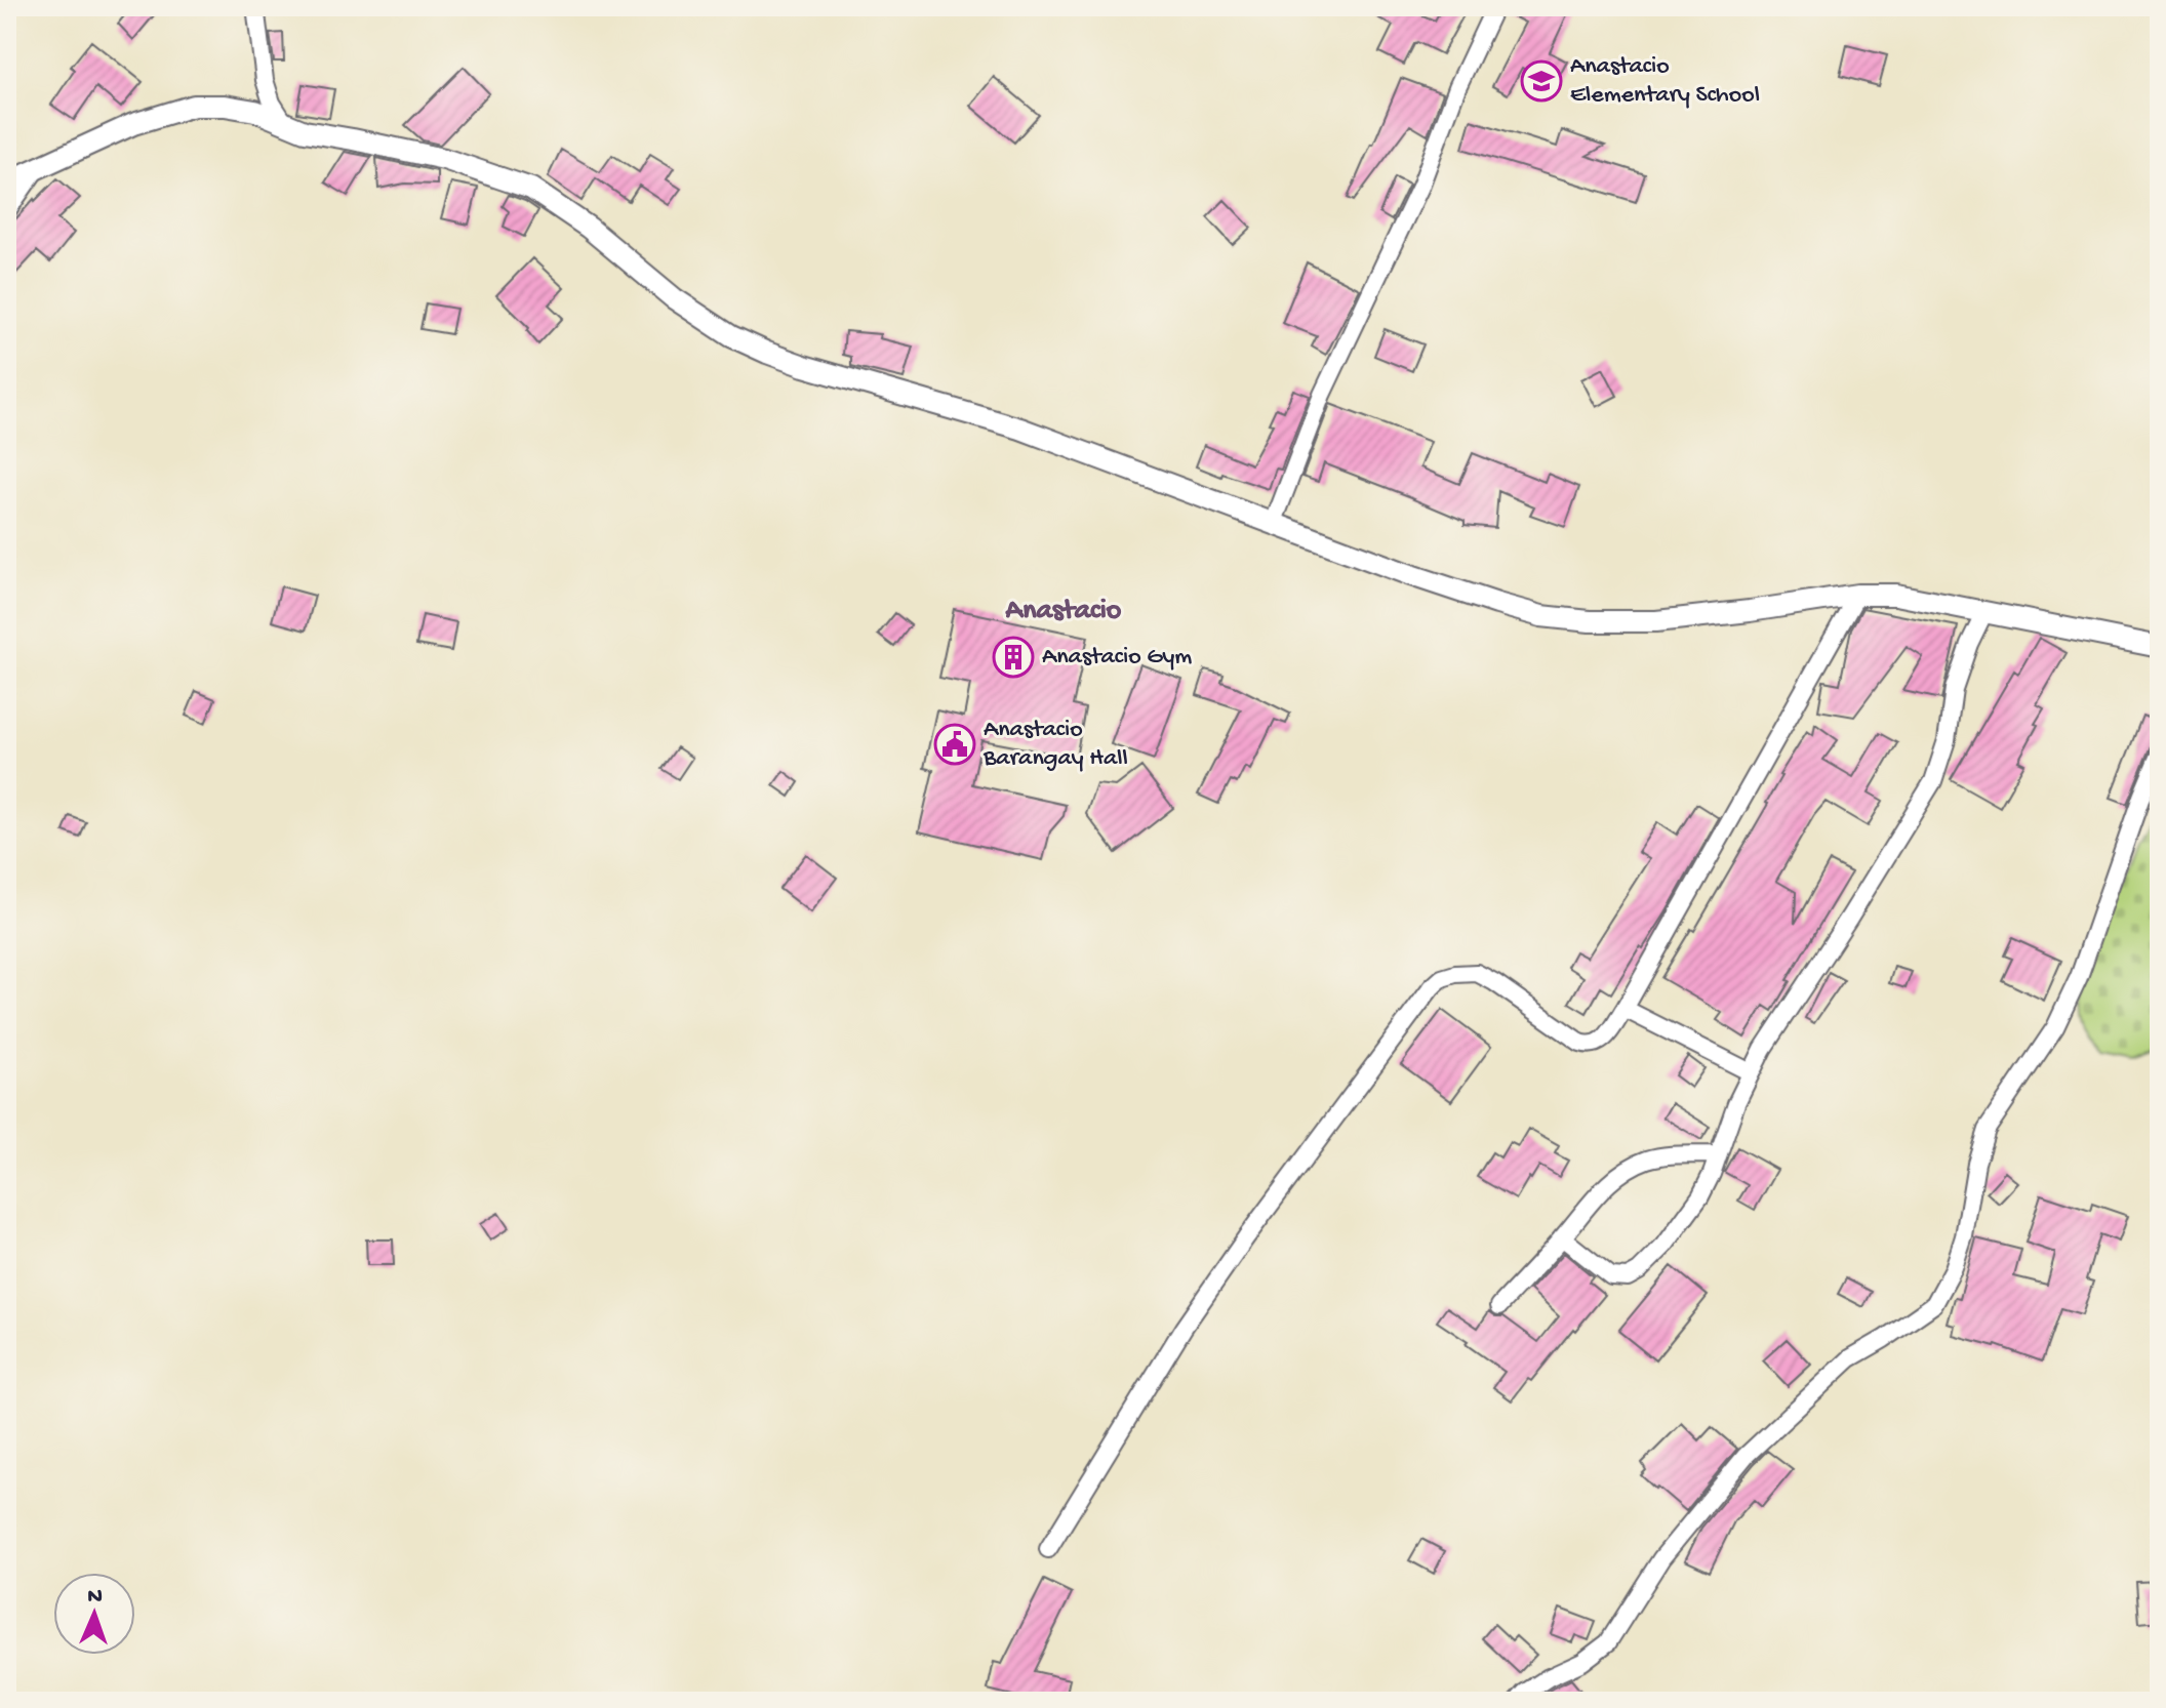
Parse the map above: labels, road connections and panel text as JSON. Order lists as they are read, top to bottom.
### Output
{
  "districts": ["Anastacio"],
  "places": {
    "school or university": ["Anastacio Elementary School"],
    "building": ["Anastacio Gym"],
    "public building": ["Anastacio Barangay Hall"]
  },
  "north": "top"
}
